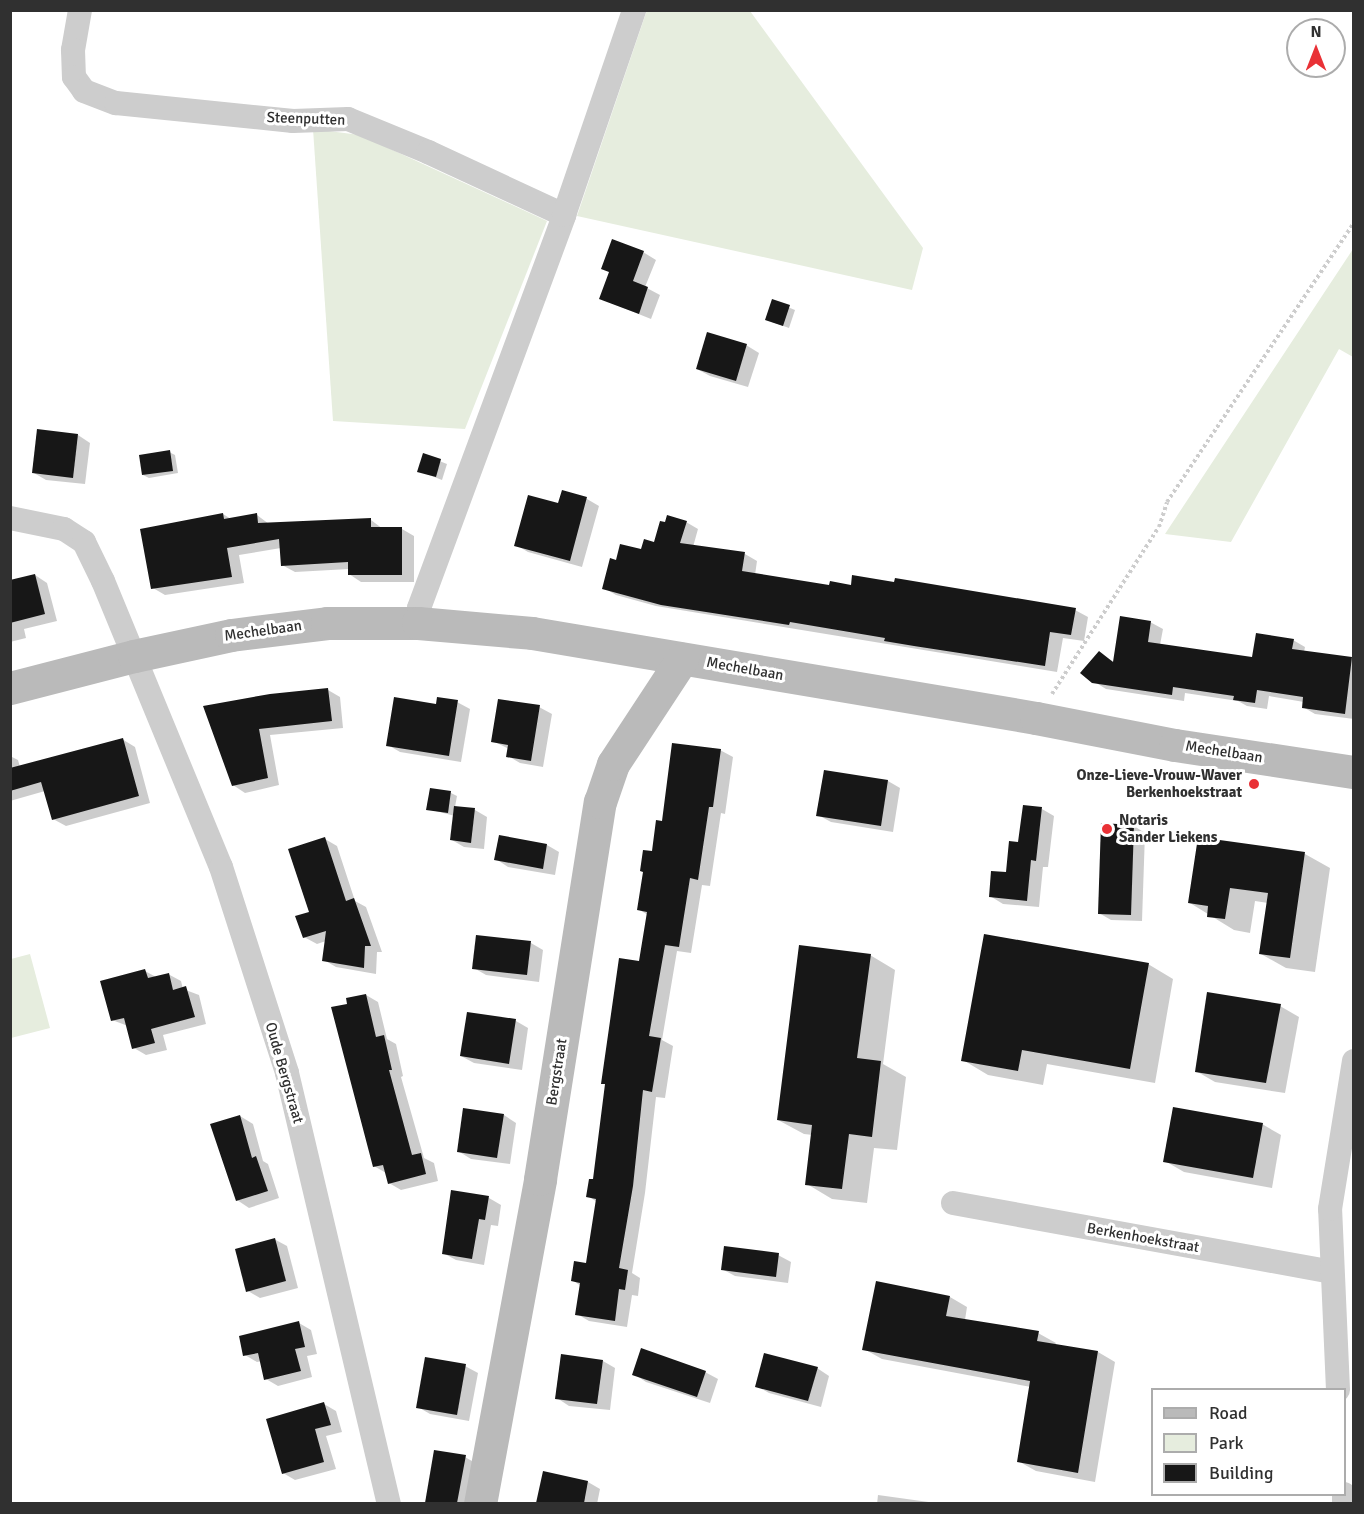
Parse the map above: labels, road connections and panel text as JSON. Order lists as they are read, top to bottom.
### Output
{
  "streets": {
    "street": [
      "Steenputten",
      "Mechelbaan",
      "Bergstraat",
      "Oude Bergstraat",
      "Berkenhoekstraat"
    ]
  },
  "crossings": [
    ["Mechelbaan", "Bergstraat"],
    ["Mechelbaan", "Oude Bergstraat"]
  ],
  "places": ["Onze-Lieve-Vrouw-Waver Berkenhoekstraat", "Notaris Sander Liekens"],
  "legend": ["Road", "Park", "Building"],
  "north": "top"
}
